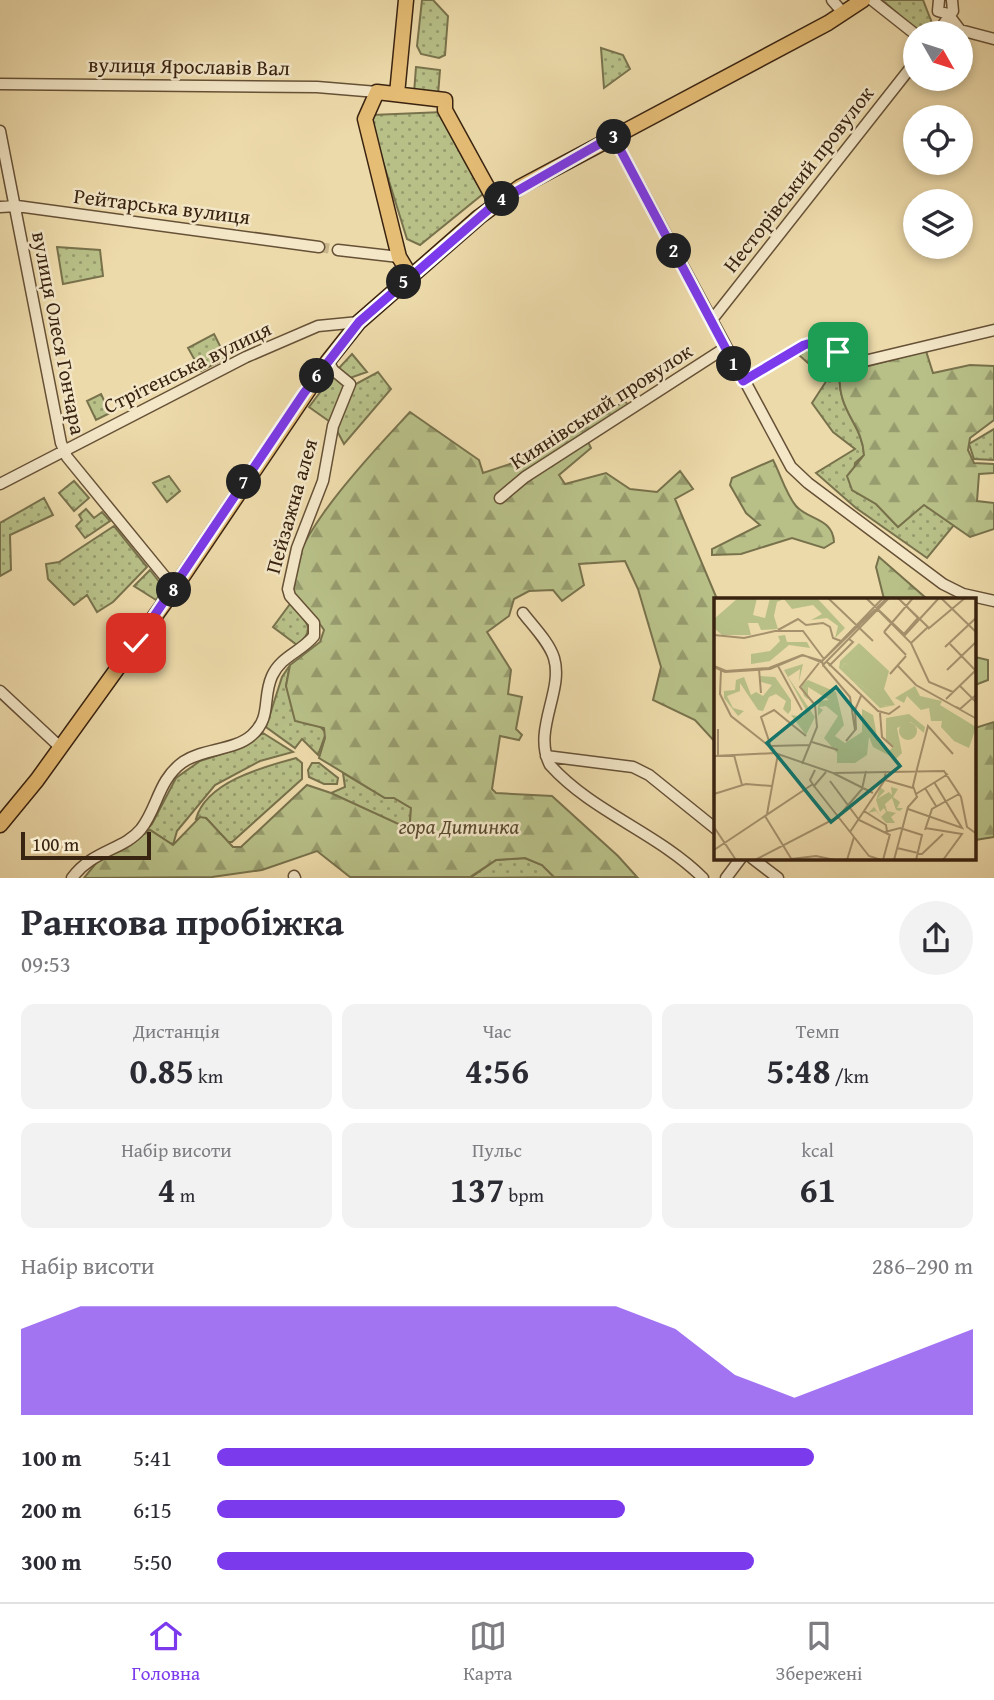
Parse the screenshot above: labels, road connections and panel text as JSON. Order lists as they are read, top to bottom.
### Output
{
  "streets": {
    "street": [
      "вулиця Ярославів Вал",
      "Несторівський провулок",
      "Рейтарська вулиця",
      "вулиця Олеся Гончара",
      "Стрітенська вулиця",
      "Киянівський провулок",
      "Пейзажна алея"
    ]
  },
  "crossings": [
    ["Рейтарська вулиця", "вулиця Олеся Гончара"],
    ["вулиця Олеся Гончара", "Стрітенська вулиця"]
  ],
  "parks": ["гора Дитинка"],
  "scale_bar": "100 m",
  "north": "bottom right",
  "page": {
    "pins": [
      "3",
      "4",
      "2",
      "5",
      "1",
      "6",
      "7",
      "8"
    ],
    "scale": "100 m",
    "heading": ["Ранкова пробіжка", "09:53"],
    "stats": [
      ["Дистанція", "0.85 km"],
      ["Час", "4:56"],
      ["Темп", "5:48 /km"],
      ["Набір висоти", "4 m"],
      ["Пульс", "137 bpm"],
      ["kcal", "61"]
    ],
    "chart": ["Набір висоти", "286–290 m"],
    "list": [
      {
        "name": "100 m",
        "note": "5:41"
      },
      {
        "name": "200 m",
        "note": "6:15"
      },
      {
        "name": "300 m",
        "note": "5:50"
      }
    ],
    "tabs": ["Головна", "Карта", "Збережені"]
  }
}
